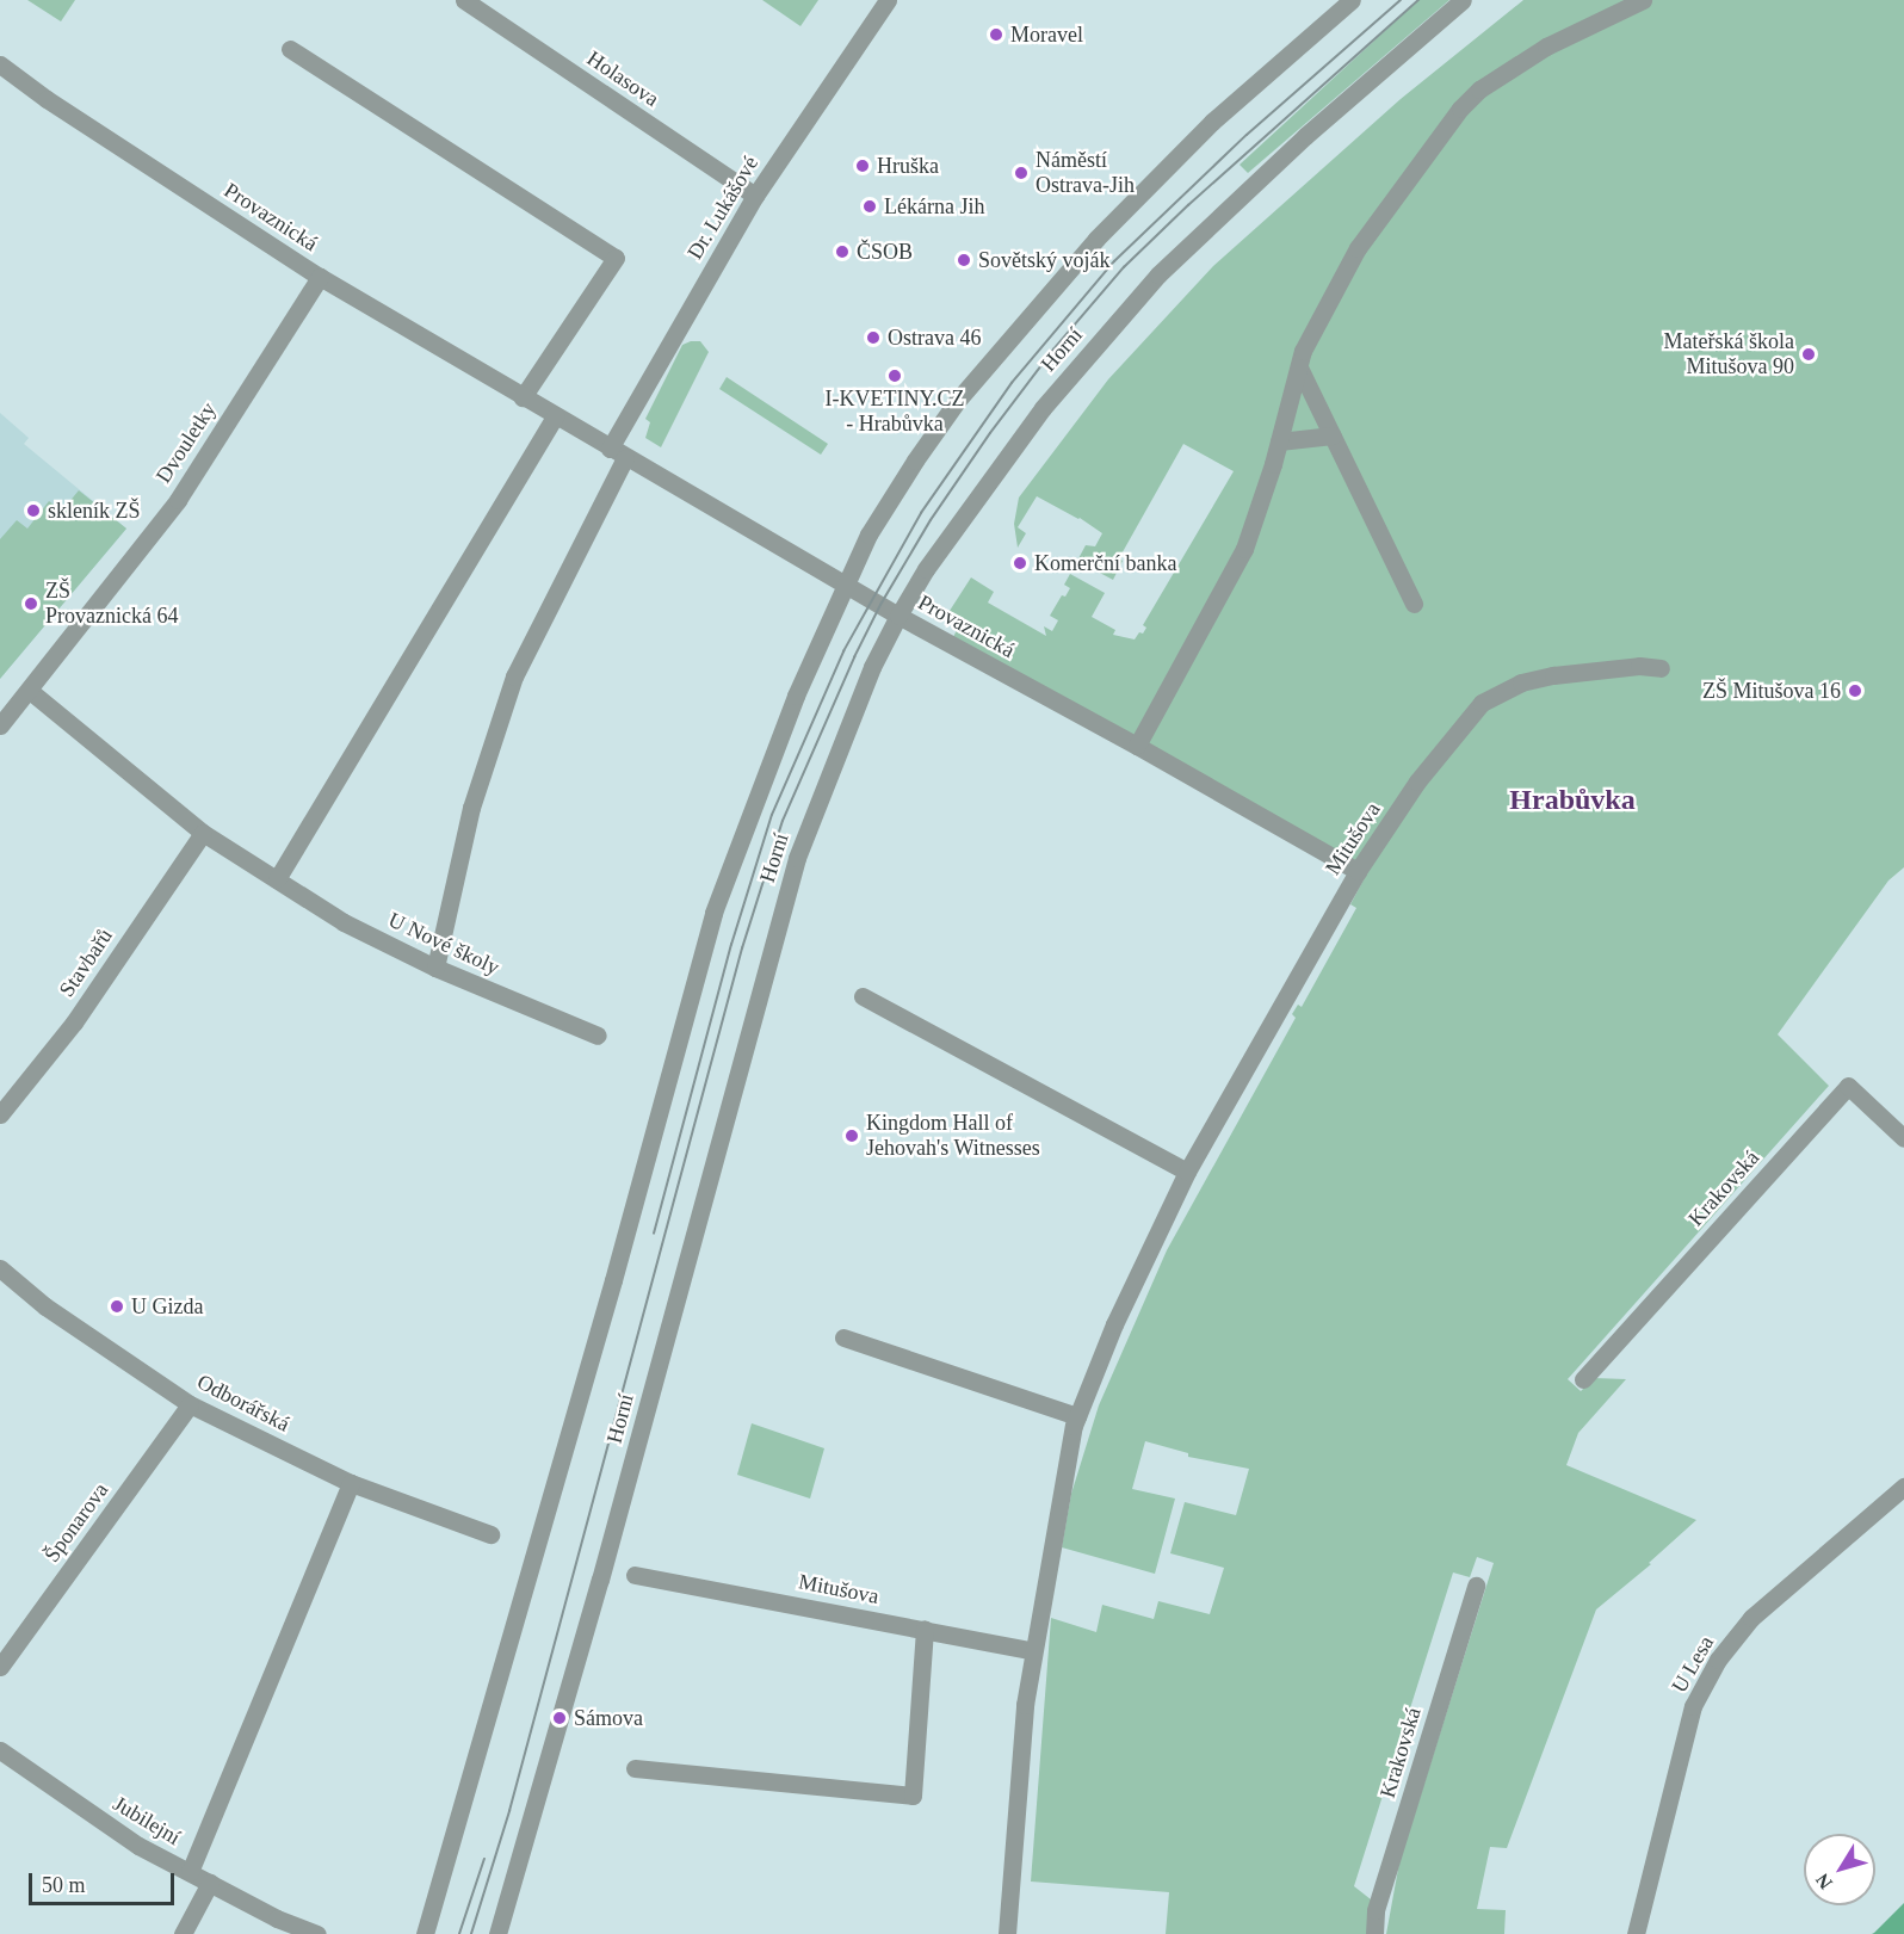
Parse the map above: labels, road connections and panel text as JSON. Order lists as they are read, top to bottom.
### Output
{
  "streets": {
    "street": [
      "Holasova",
      "Dr. Lukášové",
      "Provaznická",
      "Horní",
      "Dvouletky",
      "Mitušova",
      "U Nové školy",
      "Stavbařů",
      "Krakovská",
      "Odborářská",
      "Šponarova",
      "U Lesa",
      "Jubilejní"
    ]
  },
  "crossings": [
    ["Holasova", "Dr. Lukášové"],
    ["Dr. Lukášové", "Provaznická"],
    ["Provaznická", "Horní"],
    ["Provaznická", "Dvouletky"],
    ["Provaznická", "Mitušova"],
    ["Dvouletky", "U Nové školy"],
    ["U Nové školy", "Stavbařů"],
    ["Odborářská", "Šponarova"]
  ],
  "districts": ["Hrabůvka"],
  "places": [
    "Moravel",
    "Hruška",
    "Náměstí Ostrava-Jih",
    "Lékárna Jih",
    "ČSOB",
    "Sovětský voják",
    "Ostrava 46",
    "Mateřská škola Mitušova 90",
    "I-KVETINY.CZ - Hrabůvka",
    "skleník ZŠ",
    "Komerční banka",
    "ZŠ Provaznická 64",
    "ZŠ Mitušova 16",
    "Kingdom Hall of Jehovah's Witnesses",
    "U Gizda",
    "Sámova"
  ],
  "scale_bar": "50 m",
  "north": "bottom left"
}
